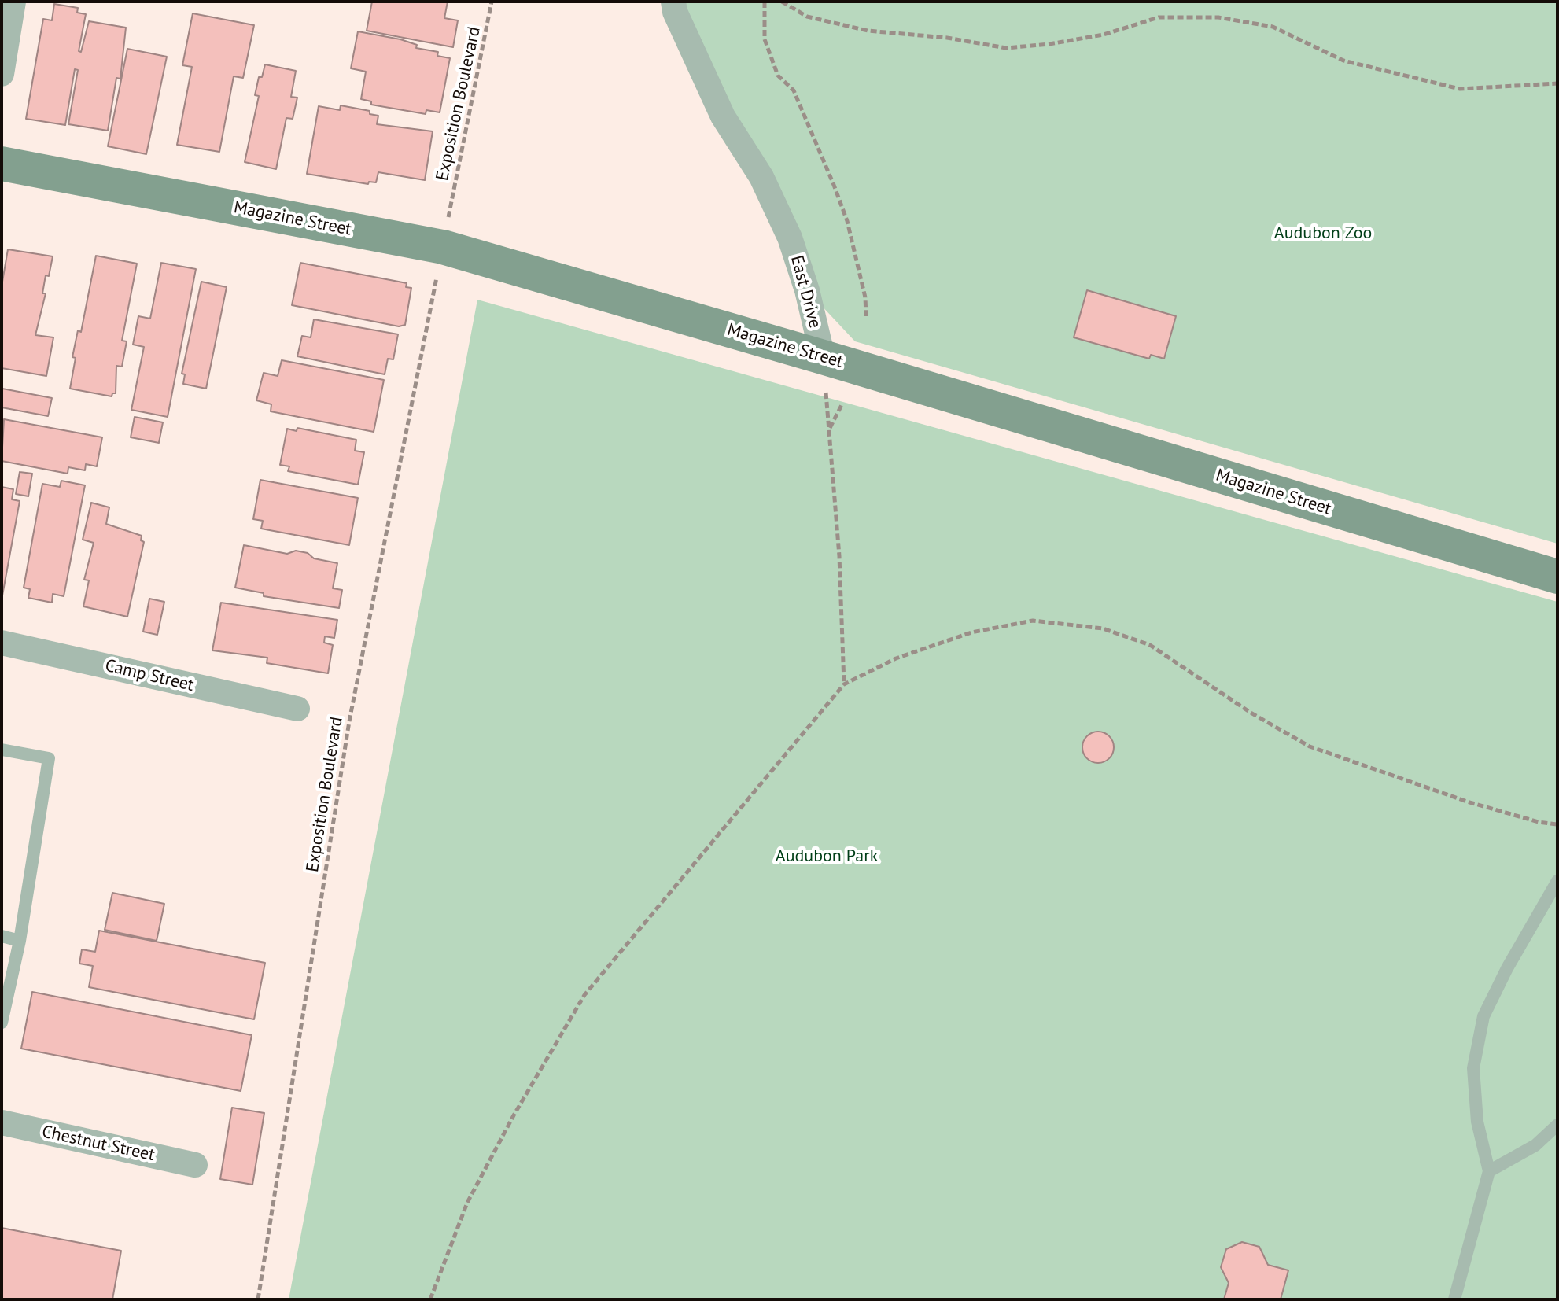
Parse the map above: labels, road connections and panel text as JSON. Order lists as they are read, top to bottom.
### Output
{
  "streets": {
    "street": [
      "Magazine Street",
      "East Drive",
      "Camp Street",
      "Chestnut Street"
    ],
    "path": ["Exposition Boulevard"]
  },
  "crossings": [
    ["Magazine Street", "East Drive"]
  ],
  "parks": ["Audubon Zoo", "Audubon Park"]
}
